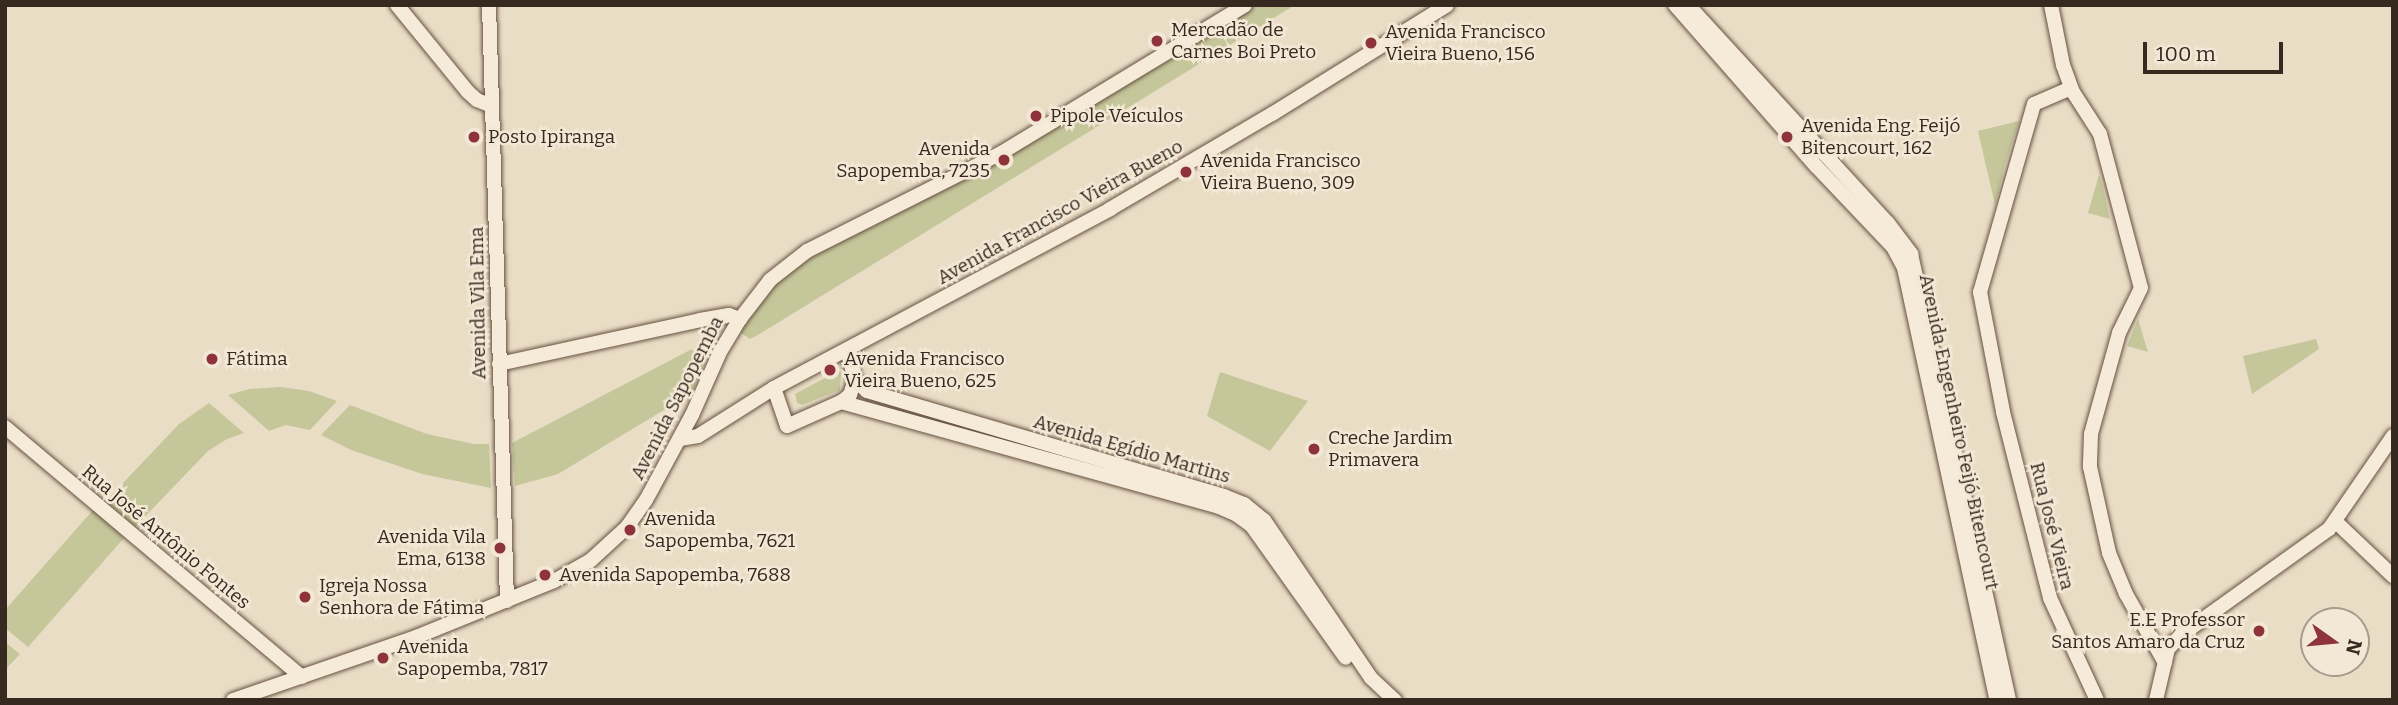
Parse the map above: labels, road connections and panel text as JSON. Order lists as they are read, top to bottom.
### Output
{
  "streets": {
    "main road": [
      "Avenida Francisco Vieira Bueno",
      "Avenida Vila Ema",
      "Avenida Sapopemba",
      "Avenida Engenheiro Feijó Bitencourt",
      "Avenida Egídio Martins",
      "Rua José Vieira",
      "Rua José Antônio Fontes"
    ]
  },
  "crossings": [
    ["Avenida Francisco Vieira Bueno", "Avenida Sapopemba"],
    ["Avenida Vila Ema", "Avenida Sapopemba"],
    ["Avenida Sapopemba", "Rua José Antônio Fontes"]
  ],
  "places": [
    "Mercadão de Carnes Boi Preto",
    "Avenida Francisco Vieira Bueno, 156",
    "Pipole Veículos",
    "Posto Ipiranga",
    "Avenida Eng. Feijó Bitencourt, 162",
    "Avenida Sapopemba, 7235",
    "Avenida Francisco Vieira Bueno, 309",
    "Fátima",
    "Avenida Francisco Vieira Bueno, 625",
    "Creche Jardim Primavera",
    "Avenida Sapopemba, 7621",
    "Avenida Vila Ema, 6138",
    "Avenida Sapopemba, 7688",
    "Igreja Nossa Senhora de Fátima",
    "E.E Professor Santos Amaro da Cruz",
    "Avenida Sapopemba, 7817"
  ],
  "scale_bar": "100 m",
  "north": "right"
}
